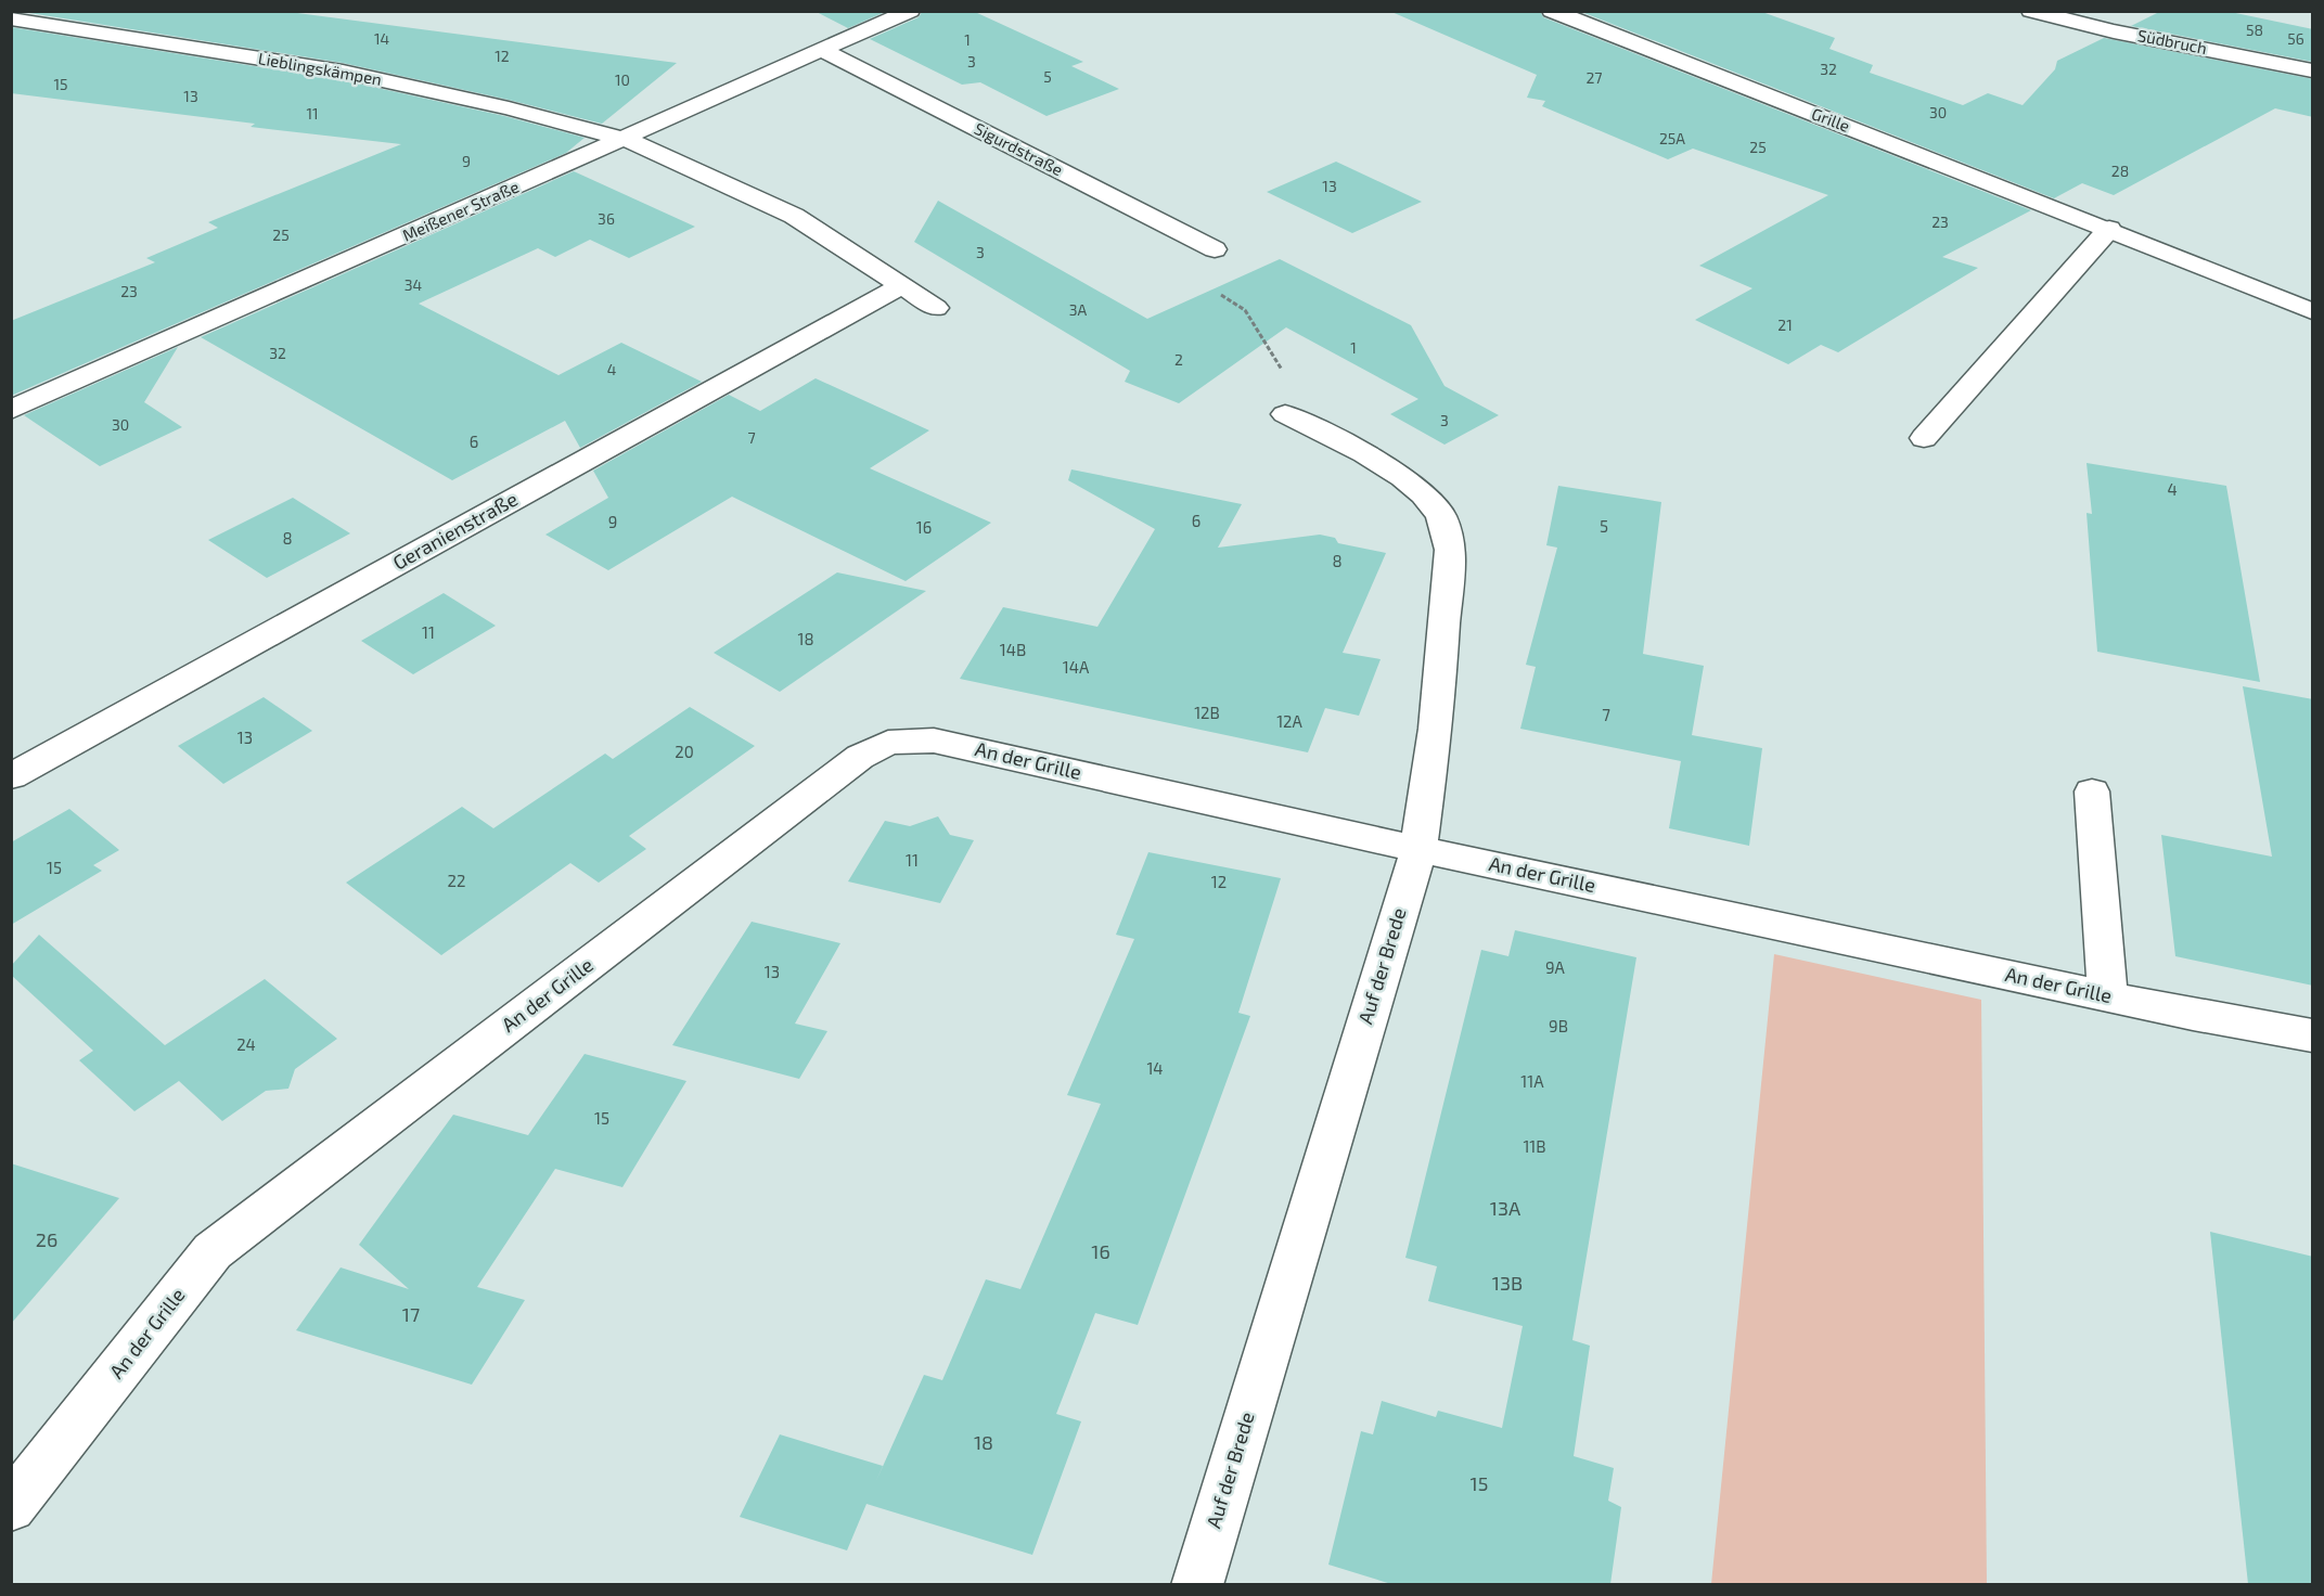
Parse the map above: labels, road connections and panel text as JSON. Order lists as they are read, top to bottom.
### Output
{
  "streets": {
    "street": [
      "Südbruch",
      "Lieblingskämpen",
      "Grille",
      "Sigurdstraße",
      "Meißener Straße",
      "Geranienstraße",
      "An der Grille",
      "Auf der Brede"
    ]
  },
  "crossings": [
    ["Lieblingskämpen", "Meißener Straße"],
    ["Sigurdstraße", "Meißener Straße"],
    ["An der Grille", "Auf der Brede"]
  ],
  "house_numbers": [
    "58",
    "14",
    "56",
    "1",
    "12",
    "3",
    "32",
    "5",
    "27",
    "10",
    "15",
    "13",
    "30",
    "11",
    "25A",
    "25",
    "9",
    "28",
    "13",
    "36",
    "23",
    "25",
    "3",
    "34",
    "23",
    "3A",
    "21",
    "1",
    "32",
    "2",
    "4",
    "3",
    "30",
    "7",
    "6",
    "4",
    "6",
    "9",
    "5",
    "16",
    "8",
    "8",
    "11",
    "18",
    "14B",
    "14A",
    "12B",
    "7",
    "12A",
    "13",
    "20",
    "11",
    "15",
    "22",
    "12",
    "9A",
    "13",
    "9B",
    "24",
    "14",
    "11A",
    "15",
    "11B",
    "13A",
    "26",
    "16",
    "13B",
    "17",
    "18",
    "15"
  ]
}
